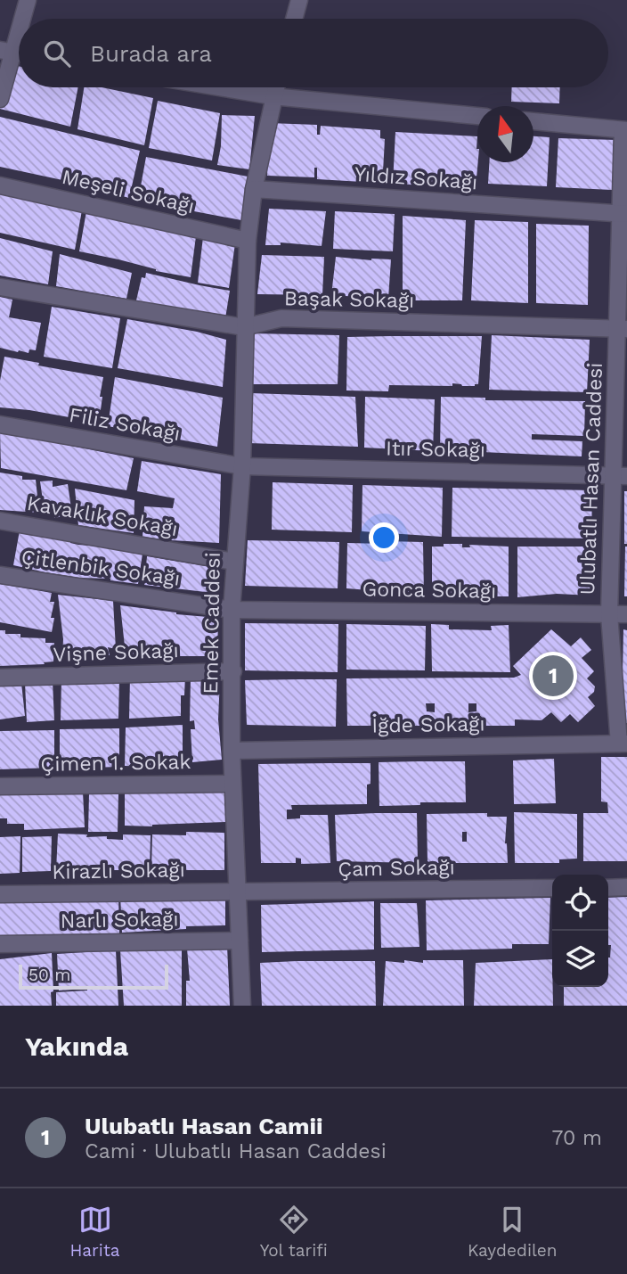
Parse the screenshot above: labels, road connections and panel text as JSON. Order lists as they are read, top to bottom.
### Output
{
  "streets": {
    "street": [
      "Yıldız Sokağı",
      "Meşeli Sokağı",
      "Başak Sokağı",
      "Filiz Sokağı",
      "Itır Sokağı",
      "Ulubatlı Hasan Caddesi",
      "Kavaklık Sokağı",
      "Çitlenbik Sokağı",
      "Gonca Sokağı",
      "Emek Caddesi",
      "Vişne Sokağı",
      "İğde Sokağı",
      "Çimen 1. Sokak",
      "Çam Sokağı",
      "Kirazlı Sokağı",
      "Narlı Sokağı"
    ]
  },
  "crossings": [
    ["Yıldız Sokağı", "Ulubatlı Hasan Caddesi"],
    ["Meşeli Sokağı", "Emek Caddesi"],
    ["Başak Sokağı", "Ulubatlı Hasan Caddesi"],
    ["Başak Sokağı", "Emek Caddesi"],
    ["Filiz Sokağı", "Itır Sokağı"],
    ["Filiz Sokağı", "Emek Caddesi"],
    ["Itır Sokağı", "Ulubatlı Hasan Caddesi"],
    ["Itır Sokağı", "Emek Caddesi"],
    ["Ulubatlı Hasan Caddesi", "Gonca Sokağı"],
    ["Ulubatlı Hasan Caddesi", "İğde Sokağı"],
    ["Kavaklık Sokağı", "Emek Caddesi"],
    ["Çitlenbik Sokağı", "Gonca Sokağı"],
    ["Çitlenbik Sokağı", "Emek Caddesi"],
    ["Gonca Sokağı", "Emek Caddesi"],
    ["Emek Caddesi", "Vişne Sokağı"],
    ["Emek Caddesi", "İğde Sokağı"],
    ["Emek Caddesi", "Çimen 1. Sokak"],
    ["Emek Caddesi", "Çam Sokağı"],
    ["Emek Caddesi", "Kirazlı Sokağı"],
    ["Emek Caddesi", "Narlı Sokağı"],
    ["Çam Sokağı", "Kirazlı Sokağı"]
  ],
  "scale_bar": "50 m",
  "north": "top",
  "page": {
    "search": "Burada ara",
    "pins": "1",
    "scale": "50 m",
    "heading": "Yakında",
    "list": [
      {
        "mark": "1",
        "name": "Ulubatlı Hasan Camii",
        "note": "Cami · Ulubatlı Hasan Caddesi",
        "value": "70 m"
      }
    ],
    "nav": ["Harita", "Yol tarifi", "Kaydedilen"]
  }
}
